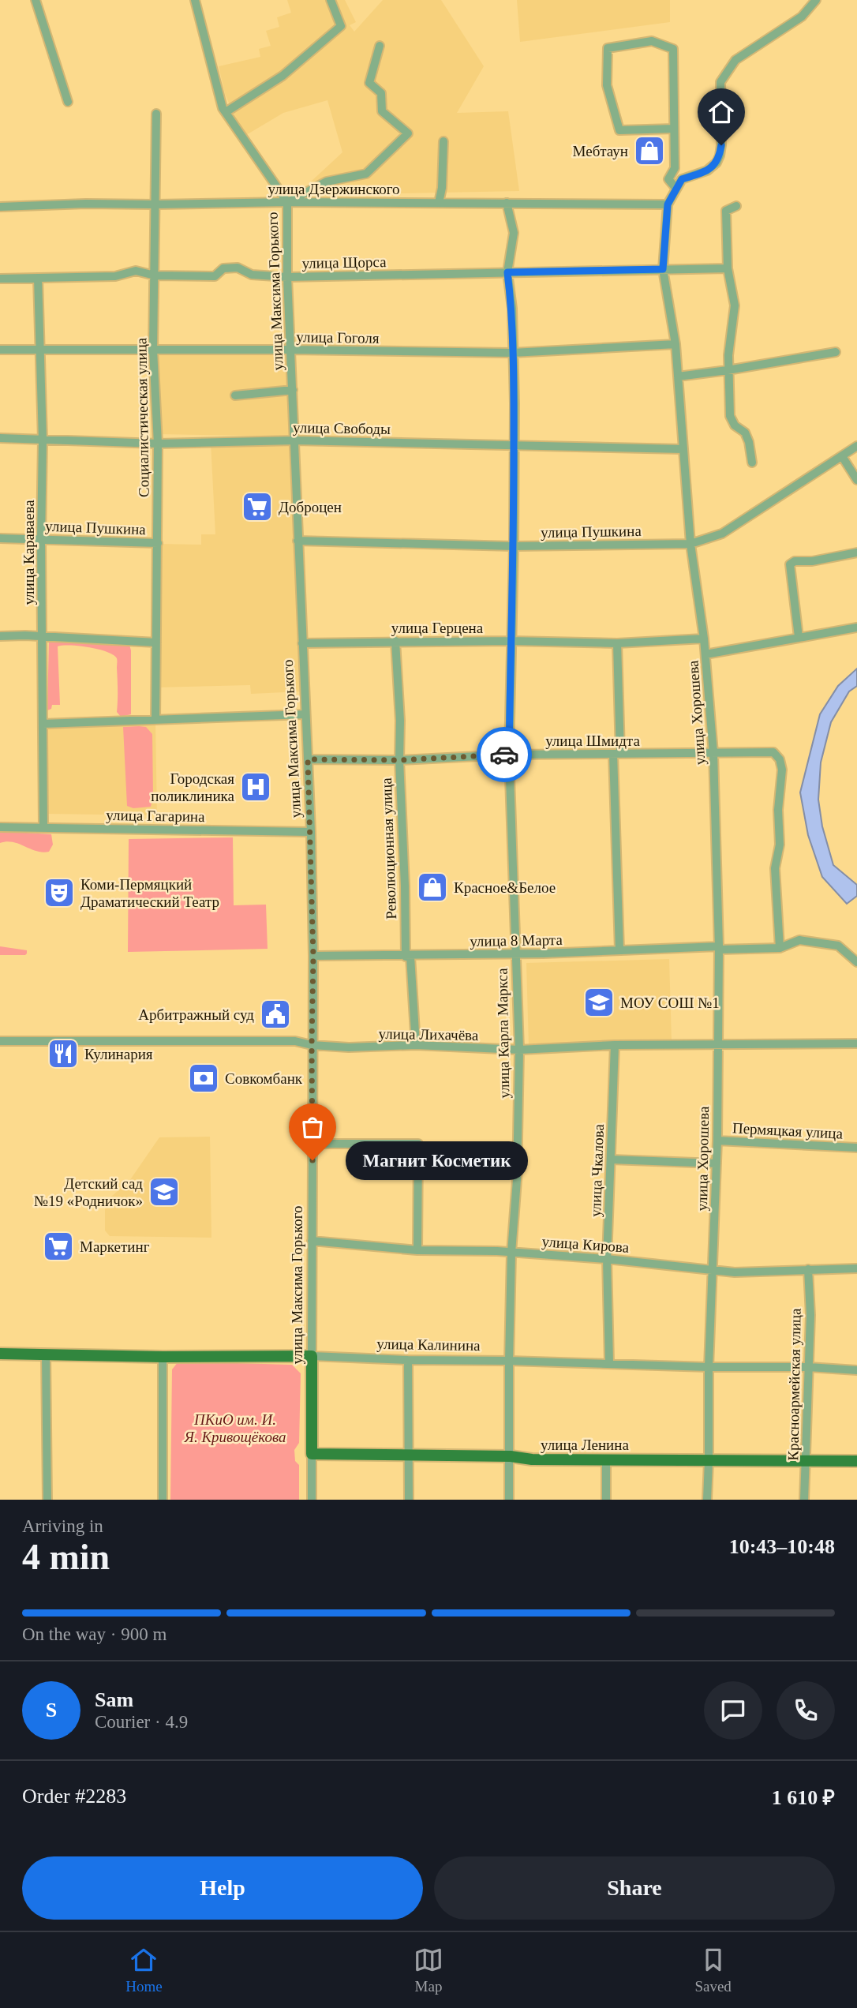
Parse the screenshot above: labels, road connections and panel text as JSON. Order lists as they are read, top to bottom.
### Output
{
  "streets": {
    "main road": ["улица Максима Горького", "улица Калинина", "улица Ленина"],
    "street": [
      "улица Дзержинского",
      "улица Щорса",
      "улица Гоголя",
      "Социалистическая улица",
      "улица Свободы",
      "улица Пушкина",
      "улица Караваева",
      "улица Герцена",
      "улица Хорошева",
      "улица Шмидта",
      "улица Гагарина",
      "Революционная улица",
      "улица 8 Марта",
      "улица Карла Маркса",
      "улица Лихачёва",
      "Пермяцкая улица",
      "улица Чкалова",
      "улица Кирова",
      "Красноармейская улица"
    ]
  },
  "crossings": [
    ["улица Дзержинского", "улица Максима Горького"],
    ["улица Дзержинского", "Социалистическая улица"],
    ["улица Дзержинского", "улица Хорошева"],
    ["улица Дзержинского", "улица Карла Маркса"],
    ["улица Щорса", "улица Максима Горького"],
    ["улица Щорса", "Социалистическая улица"],
    ["улица Щорса", "улица Караваева"],
    ["улица Щорса", "улица Хорошева"],
    ["улица Щорса", "улица Карла Маркса"],
    ["улица Максима Горького", "улица Гоголя"],
    ["улица Максима Горького", "улица Свободы"],
    ["улица Максима Горького", "улица Пушкина"],
    ["улица Максима Горького", "улица Герцена"],
    ["улица Максима Горького", "улица Шмидта"],
    ["улица Максима Горького", "улица Гагарина"],
    ["улица Максима Горького", "улица 8 Марта"],
    ["улица Максима Горького", "улица Лихачёва"],
    ["улица Максима Горького", "улица Кирова"],
    ["улица Максима Горького", "улица Калинина"],
    ["улица Максима Горького", "улица Ленина"],
    ["улица Гоголя", "Социалистическая улица"],
    ["улица Гоголя", "улица Караваева"],
    ["улица Гоголя", "улица Хорошева"],
    ["улица Гоголя", "улица Карла Маркса"],
    ["Социалистическая улица", "улица Свободы"],
    ["Социалистическая улица", "улица Пушкина"],
    ["улица Свободы", "улица Караваева"],
    ["улица Свободы", "улица Хорошева"],
    ["улица Свободы", "улица Карла Маркса"],
    ["улица Пушкина", "улица Караваева"],
    ["улица Пушкина", "улица Хорошева"],
    ["улица Пушкина", "улица Карла Маркса"],
    ["улица Караваева", "улица Гагарина"],
    ["улица Герцена", "улица Хорошева"],
    ["улица Герцена", "Революционная улица"],
    ["улица Герцена", "улица Карла Маркса"],
    ["улица Хорошева", "улица Шмидта"],
    ["улица Хорошева", "улица 8 Марта"],
    ["улица Хорошева", "улица Лихачёва"],
    ["улица Хорошева", "Пермяцкая улица"],
    ["улица Хорошева", "улица Кирова"],
    ["улица Хорошева", "улица Калинина"],
    ["улица Хорошева", "улица Ленина"],
    ["улица Шмидта", "Революционная улица"],
    ["улица Шмидта", "улица Карла Маркса"],
    ["Революционная улица", "улица 8 Марта"],
    ["Революционная улица", "улица Лихачёва"],
    ["улица 8 Марта", "улица Карла Маркса"],
    ["улица Карла Маркса", "улица Лихачёва"],
    ["улица Карла Маркса", "улица Кирова"],
    ["улица Карла Маркса", "улица Калинина"],
    ["улица Карла Маркса", "улица Ленина"],
    ["улица Лихачёва", "улица Чкалова"],
    ["улица Чкалова", "улица Кирова"],
    ["улица Чкалова", "улица Калинина"],
    ["улица Кирова", "Красноармейская улица"],
    ["улица Калинина", "Красноармейская улица"],
    ["Красноармейская улица", "улица Ленина"]
  ],
  "parks": ["ПКиО им. И. Я. Кривощёкова"],
  "places": {
    "shop": ["Мебтаун", "Красное&Белое"],
    "supermarket": ["Доброцен", "Маркетинг"],
    "hospital": ["Городская поликлиника"],
    "theatre": ["Коми-Пермяцкий Драматический Театр"],
    "school or university": ["МОУ СОШ №1", "Детский сад №19 «Родничок»"],
    "public building": ["Арбитражный суд"],
    "restaurant": ["Кулинария"],
    "bank": ["Совкомбанк"],
    "other": ["Магнит Косметик"]
  },
  "page": {
    "bubble": "Магнит Косметик",
    "heading": ["4 min", "Arriving in", "10:43–10:48"],
    "panel": [
      "Sam",
      "Courier · 4.9",
      "Order #2283",
      "1 610 ₽"
    ],
    "bar": "On the way · 900 m",
    "round": "S",
    "buttons": ["Help", "Share"],
    "tabs": ["Home", "Map", "Saved"]
  }
}
